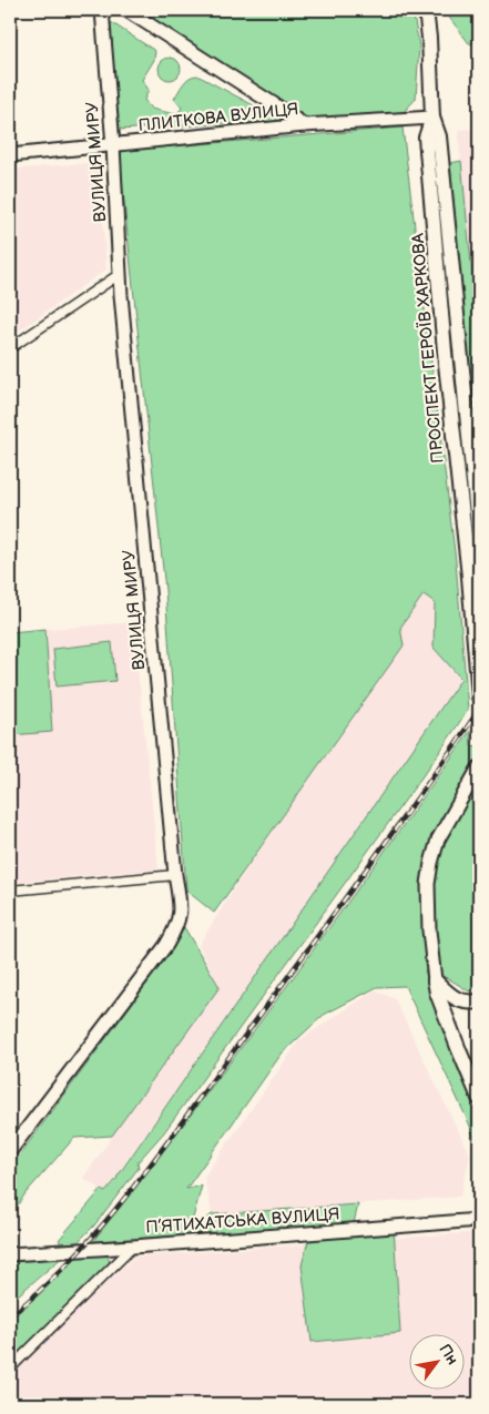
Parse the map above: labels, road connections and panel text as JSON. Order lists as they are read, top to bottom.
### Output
{
  "streets": {
    "main road": ["ПРОСПЕКТ ГЕРОЇВ ХАРКОВА"],
    "street": ["ПЛИТКОВА ВУЛИЦЯ", "ВУЛИЦЯ МИРУ", "П’ЯТИХАТСЬКА ВУЛИЦЯ"]
  },
  "crossings": [
    ["ПЛИТКОВА ВУЛИЦЯ", "ВУЛИЦЯ МИРУ"],
    ["ПЛИТКОВА ВУЛИЦЯ", "ПРОСПЕКТ ГЕРОЇВ ХАРКОВА"]
  ],
  "north": "top right"
}
